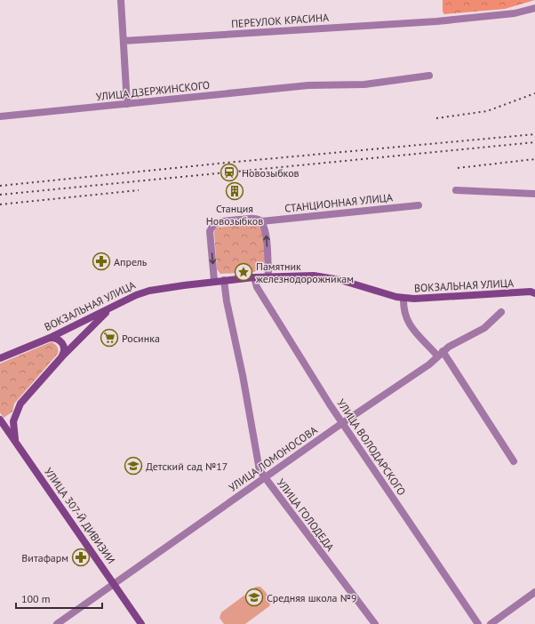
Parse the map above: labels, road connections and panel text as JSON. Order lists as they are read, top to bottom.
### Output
{
  "streets": {
    "main road": ["ВОКЗАЛЬНАЯ УЛИЦА", "УЛИЦА 307-Й ДИВИЗИИ"],
    "street": [
      "ПЕРЕУЛОК КРАСИНА",
      "УЛИЦА ДЗЕРЖИНСКОГО",
      "СТАНЦИОННАЯ УЛИЦА",
      "УЛИЦА ВОЛОДАРСКОГО",
      "УЛИЦА ЛОМОНОСОВА",
      "УЛИЦА ГОЛОДЕДА"
    ]
  },
  "crossings": [
    ["ВОКЗАЛЬНАЯ УЛИЦА", "УЛИЦА ВОЛОДАРСКОГО"],
    ["ВОКЗАЛЬНАЯ УЛИЦА", "УЛИЦА ГОЛОДЕДА"],
    ["УЛИЦА ВОЛОДАРСКОГО", "УЛИЦА ЛОМОНОСОВА"],
    ["УЛИЦА ЛОМОНОСОВА", "УЛИЦА ГОЛОДЕДА"],
    ["УЛИЦА ЛОМОНОСОВА", "УЛИЦА 307-Й ДИВИЗИИ"]
  ],
  "places": {
    "station": ["Новозыбков"],
    "building": ["Станция Новозыбков"],
    "pharmacy": ["Апрель", "Витафарм"],
    "place": ["Памятник железнодорожникам"],
    "supermarket": ["Росинка"],
    "school or university": ["Детский сад №17", "Средняя школа №9"]
  },
  "scale_bar": "100 m"
}
